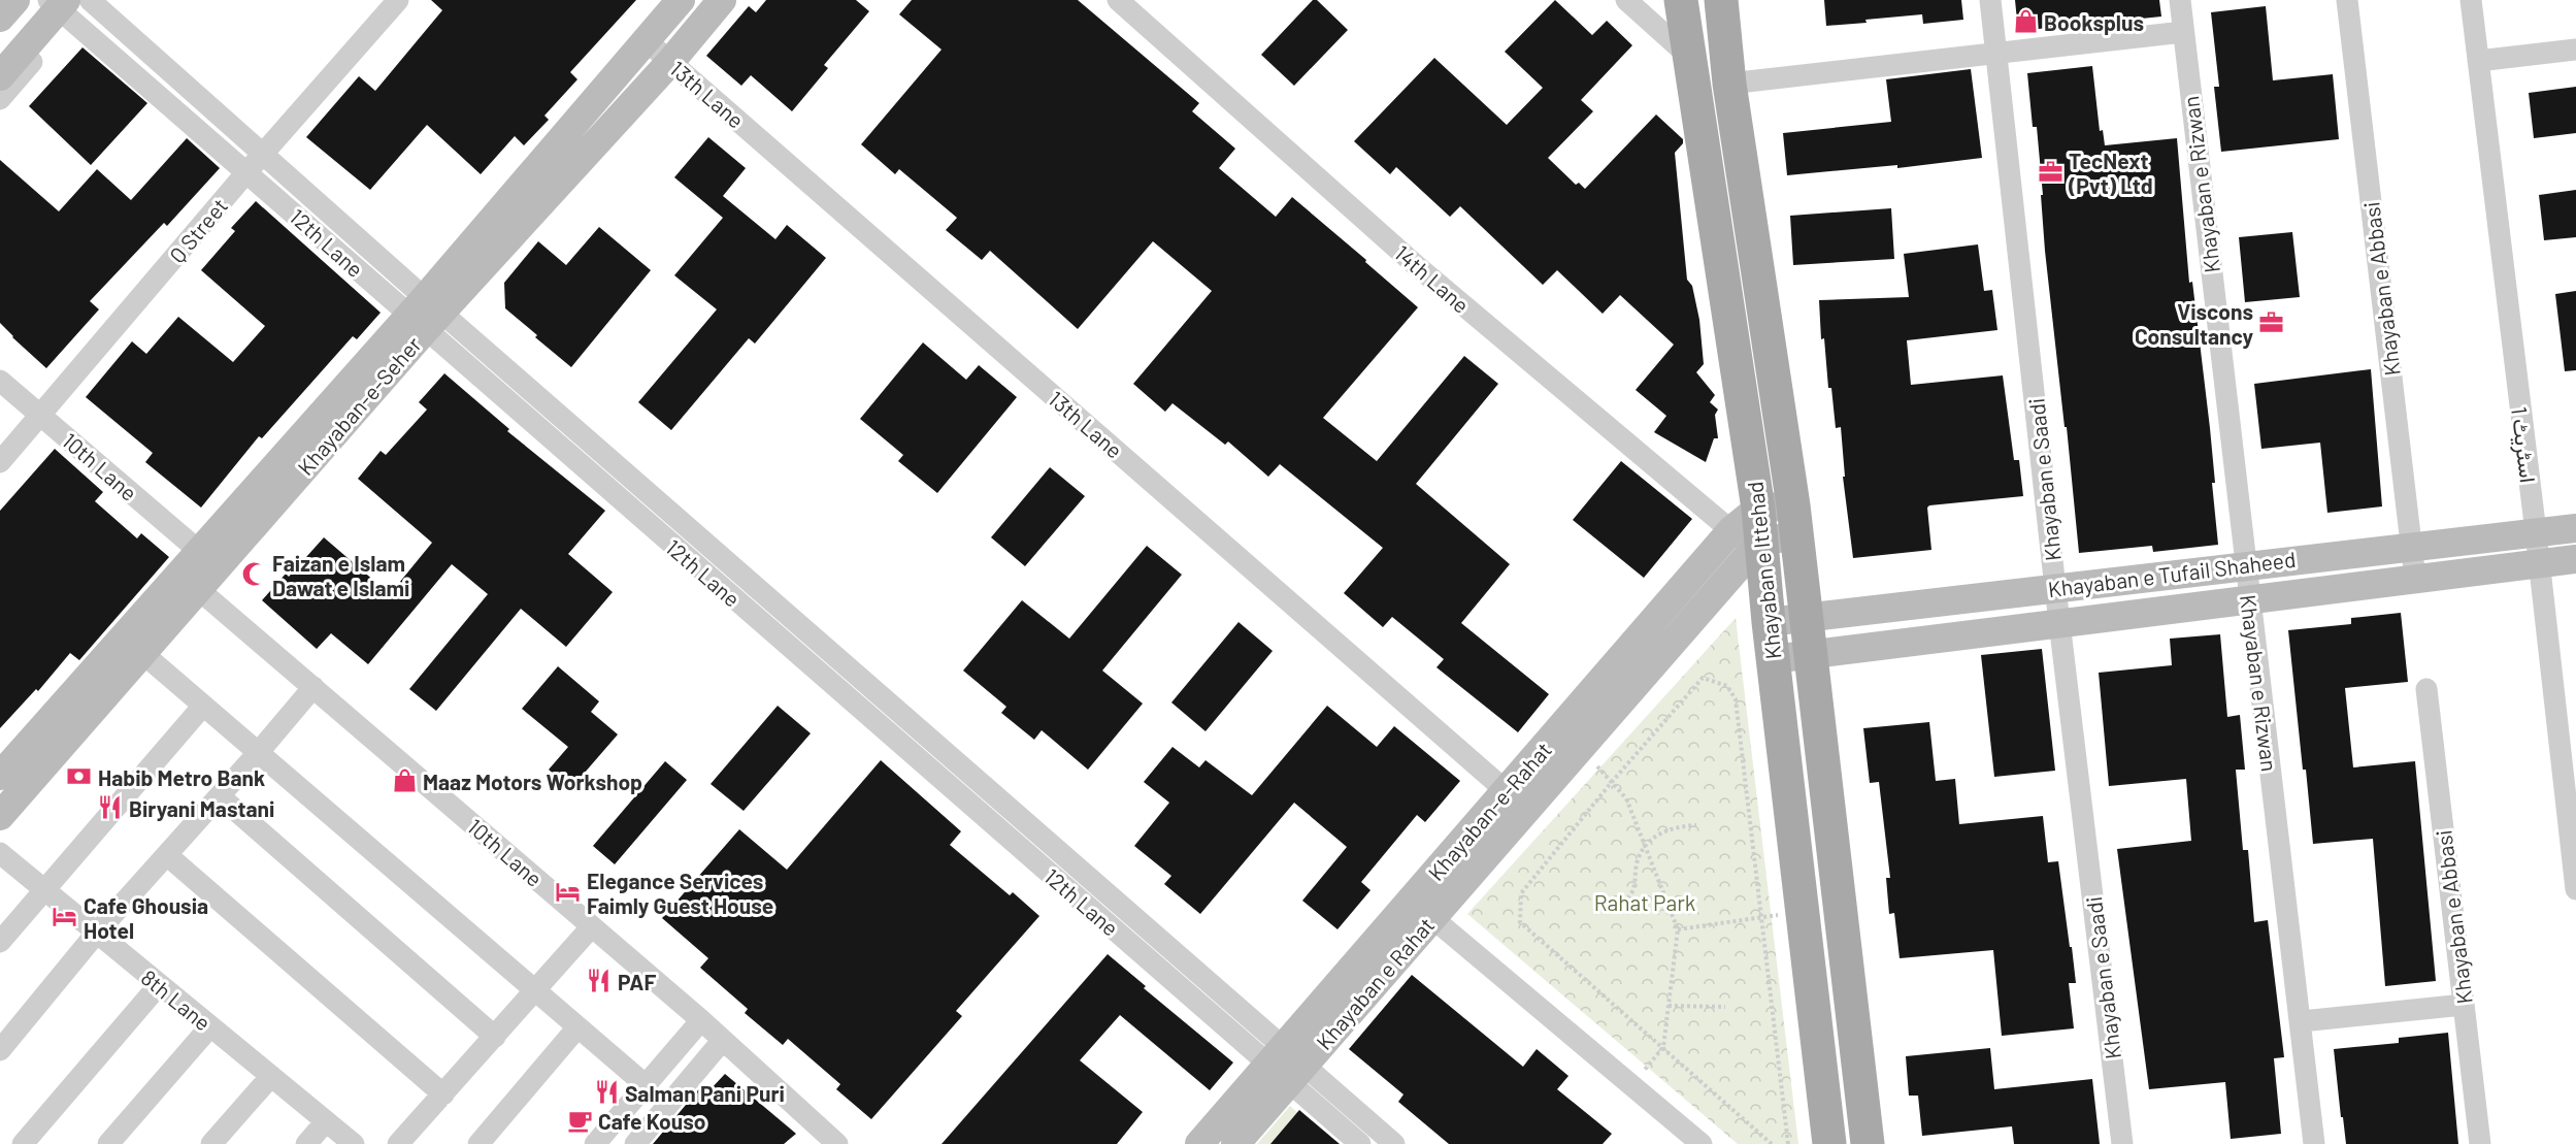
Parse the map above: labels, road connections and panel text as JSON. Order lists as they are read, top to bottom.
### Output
{
  "streets": {
    "main road": ["Khayaban e Ittehad"],
    "street": [
      "13th Lane",
      "Khayaban e Rizwan",
      "Q Street",
      "12th Lane",
      "14th Lane",
      "Khayaban e Abbasi",
      "Khayaban-e-Seher",
      "اسٹریٹ 1",
      "10th Lane",
      "Khayaban e Saadi",
      "Khayaban e Tufail Shaheed",
      "Khayaban-e-Rahat",
      "Khayaban e Rahat",
      "8th Lane"
    ]
  },
  "crossings": [
    ["13th Lane", "Khayaban-e-Seher"],
    ["13th Lane", "Khayaban-e-Rahat"],
    ["13th Lane", "Khayaban e Rahat"],
    ["Khayaban e Rizwan", "Khayaban e Tufail Shaheed"],
    ["Q Street", "12th Lane"],
    ["Q Street", "10th Lane"],
    ["12th Lane", "Khayaban-e-Seher"],
    ["12th Lane", "Khayaban-e-Rahat"],
    ["12th Lane", "Khayaban e Rahat"],
    ["14th Lane", "Khayaban e Ittehad"],
    ["14th Lane", "Khayaban-e-Rahat"],
    ["14th Lane", "Khayaban e Rahat"],
    ["Khayaban e Abbasi", "Khayaban e Tufail Shaheed"],
    ["Khayaban-e-Seher", "10th Lane"],
    ["اسٹریٹ 1", "Khayaban e Tufail Shaheed"],
    ["Khayaban e Saadi", "Khayaban e Tufail Shaheed"],
    ["Khayaban e Ittehad", "Khayaban e Tufail Shaheed"],
    ["Khayaban e Ittehad", "Khayaban-e-Rahat"],
    ["Khayaban e Ittehad", "Khayaban e Rahat"],
    ["Khayaban-e-Rahat", "Khayaban e Rahat"]
  ],
  "parks": ["Rahat Park"],
  "places": {
    "shop": ["Booksplus", "Maaz Motors Workshop"],
    "office": ["TecNext (Pvt) Ltd", "Viscons Consultancy"],
    "mosque": ["Faizan e Islam Dawat e Islami"],
    "bank": ["Habib Metro Bank"],
    "restaurant": ["Biryani Mastani", "PAF", "Salman Pani Puri"],
    "hotel": ["Elegance Services Faimly Guest House", "Cafe Ghousia Hotel"],
    "cafe": ["Cafe Kouso"]
  }
}
